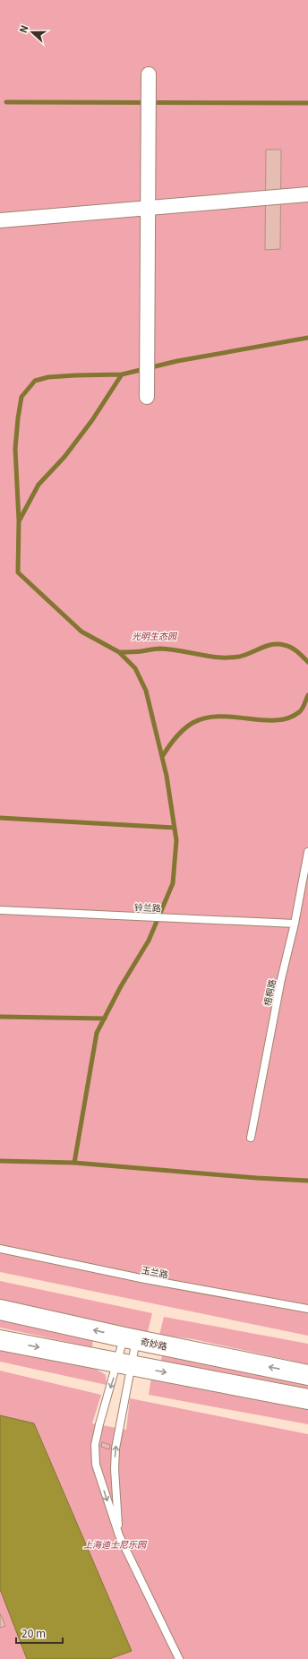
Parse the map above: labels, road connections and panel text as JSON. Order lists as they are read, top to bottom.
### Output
{
  "streets": {
    "street": ["奇妙路"],
    "lane": ["铃兰路", "梧桐路", "玉兰路"]
  },
  "crossings": [
    ["铃兰路", "梧桐路"]
  ],
  "parks": ["光明生态园", "上海迪士尼乐园"],
  "scale_bar": "20 m",
  "north": "left"
}
